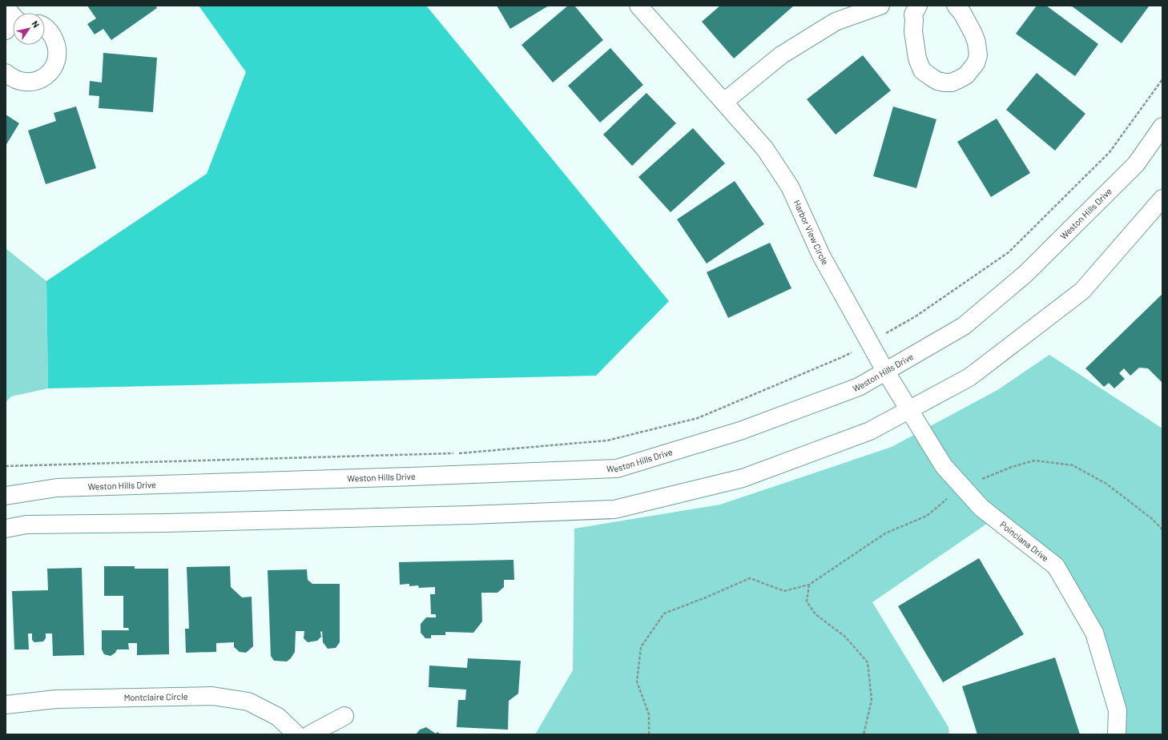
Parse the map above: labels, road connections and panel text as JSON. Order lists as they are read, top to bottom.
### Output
{
  "streets": {
    "street": [
      "Weston Hills Drive",
      "Harbor View Circle",
      "Poinciana Drive",
      "Montclaire Circle"
    ]
  },
  "crossings": [
    ["Weston Hills Drive", "Harbor View Circle"],
    ["Weston Hills Drive", "Poinciana Drive"],
    ["Harbor View Circle", "Poinciana Drive"]
  ],
  "north": "top right"
}
